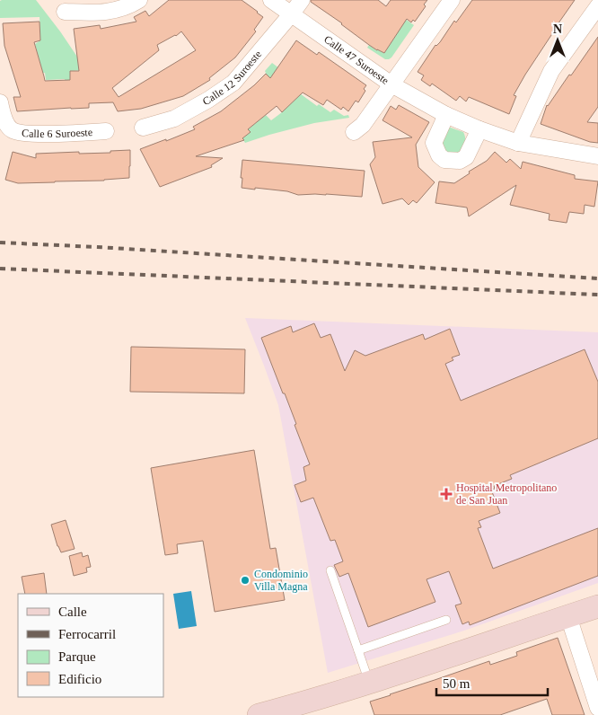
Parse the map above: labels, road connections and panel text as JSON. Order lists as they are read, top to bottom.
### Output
{
  "streets": {
    "street": ["Calle 47 Suroeste", "Calle 12 Suroeste", "Calle 6 Suroeste"]
  },
  "crossings": [
    ["Calle 47 Suroeste", "Calle 12 Suroeste"]
  ],
  "places": {
    "health": ["Hospital Metropolitano de San Juan"],
    "other": ["Condominio Villa Magna"]
  },
  "legend": [
    "Calle",
    "Ferrocarril",
    "Parque",
    "Edificio"
  ],
  "scale_bar": "50 m",
  "north": "top"
}
